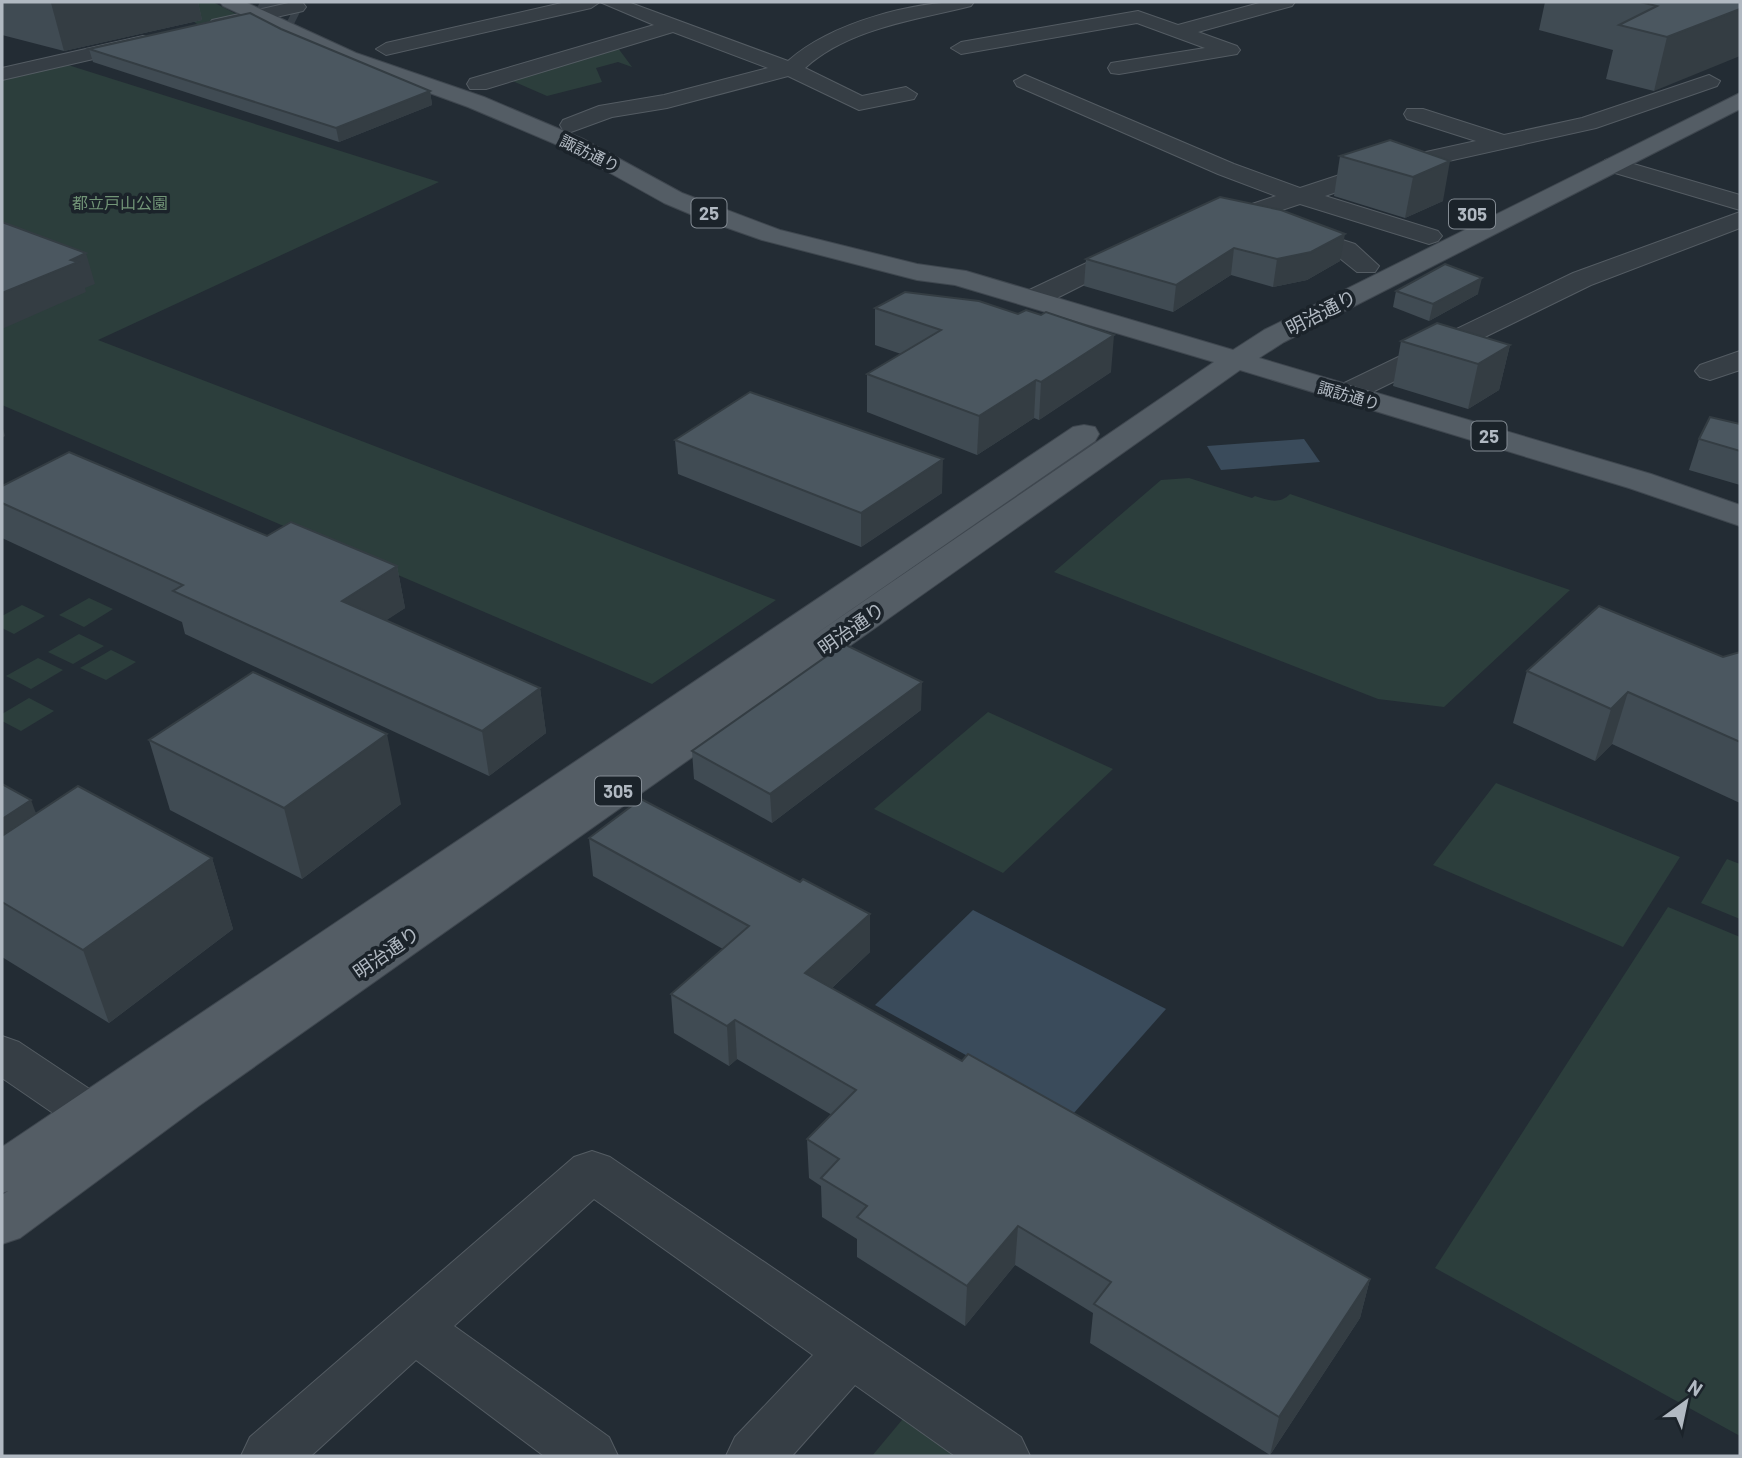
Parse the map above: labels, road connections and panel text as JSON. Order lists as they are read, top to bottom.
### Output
{
  "streets": {
    "main road": [
      "諏訪通り",
      "25",
      "305",
      "明治通り"
    ]
  },
  "crossings": [
    ["諏訪通り", "25"],
    ["諏訪通り", "明治通り"]
  ],
  "parks": ["都立戸山公園"],
  "north": "top right"
}
